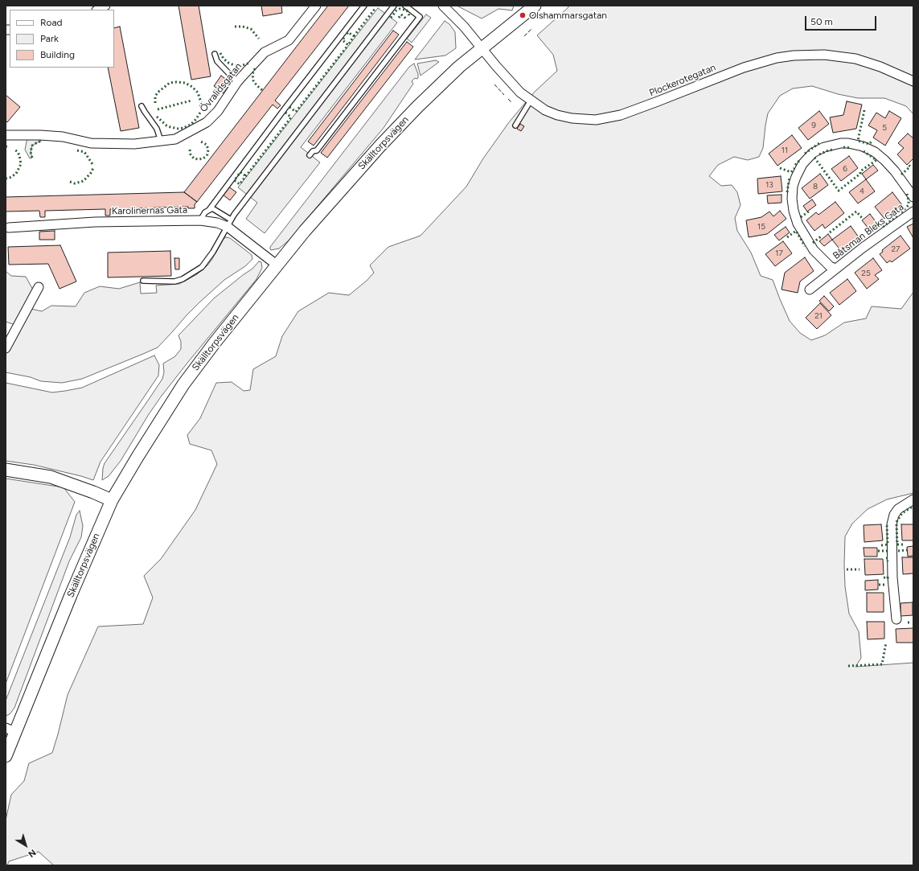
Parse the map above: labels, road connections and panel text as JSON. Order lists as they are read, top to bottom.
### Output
{
  "streets": {
    "street": [
      "Plockerotegatan",
      "Övralidsgatan",
      "Skälltorpsvägen",
      "Karolinernas Gata",
      "Båtsman Bleks Gata"
    ]
  },
  "crossings": [
    ["Plockerotegatan", "Skälltorpsvägen"],
    ["Skälltorpsvägen", "Karolinernas Gata"]
  ],
  "places": ["Olshammarsgatan"],
  "house_numbers": [
    "9",
    "5",
    "11",
    "6",
    "13",
    "8",
    "4",
    "15",
    "27",
    "17",
    "25",
    "21"
  ],
  "legend": ["Road", "Park", "Building"],
  "scale_bar": "50 m",
  "north": "bottom right"
}
